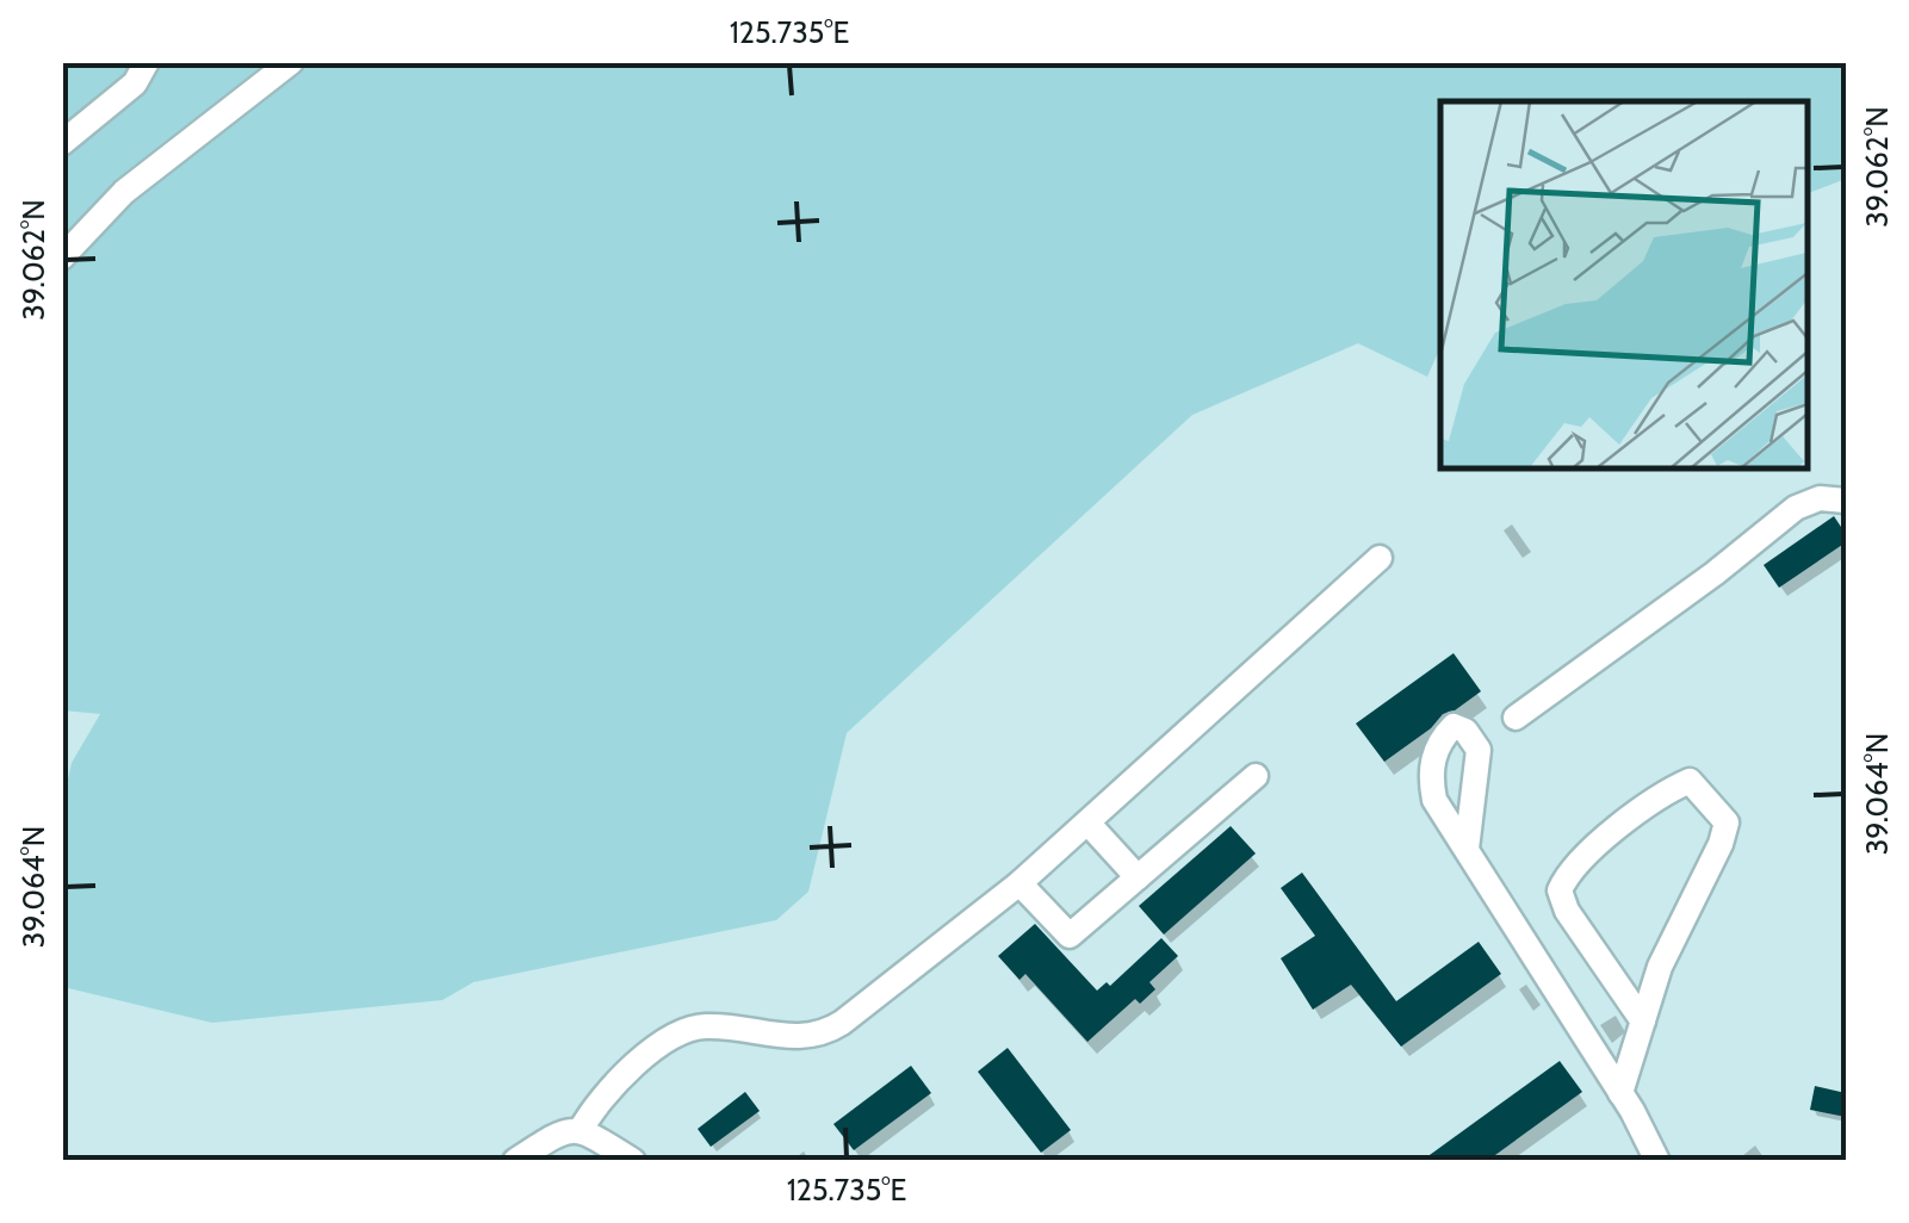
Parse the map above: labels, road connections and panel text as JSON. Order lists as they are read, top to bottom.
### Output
{
  "coordinates": ["125.735°E", "39.062°N", "39.064°N"]
}
